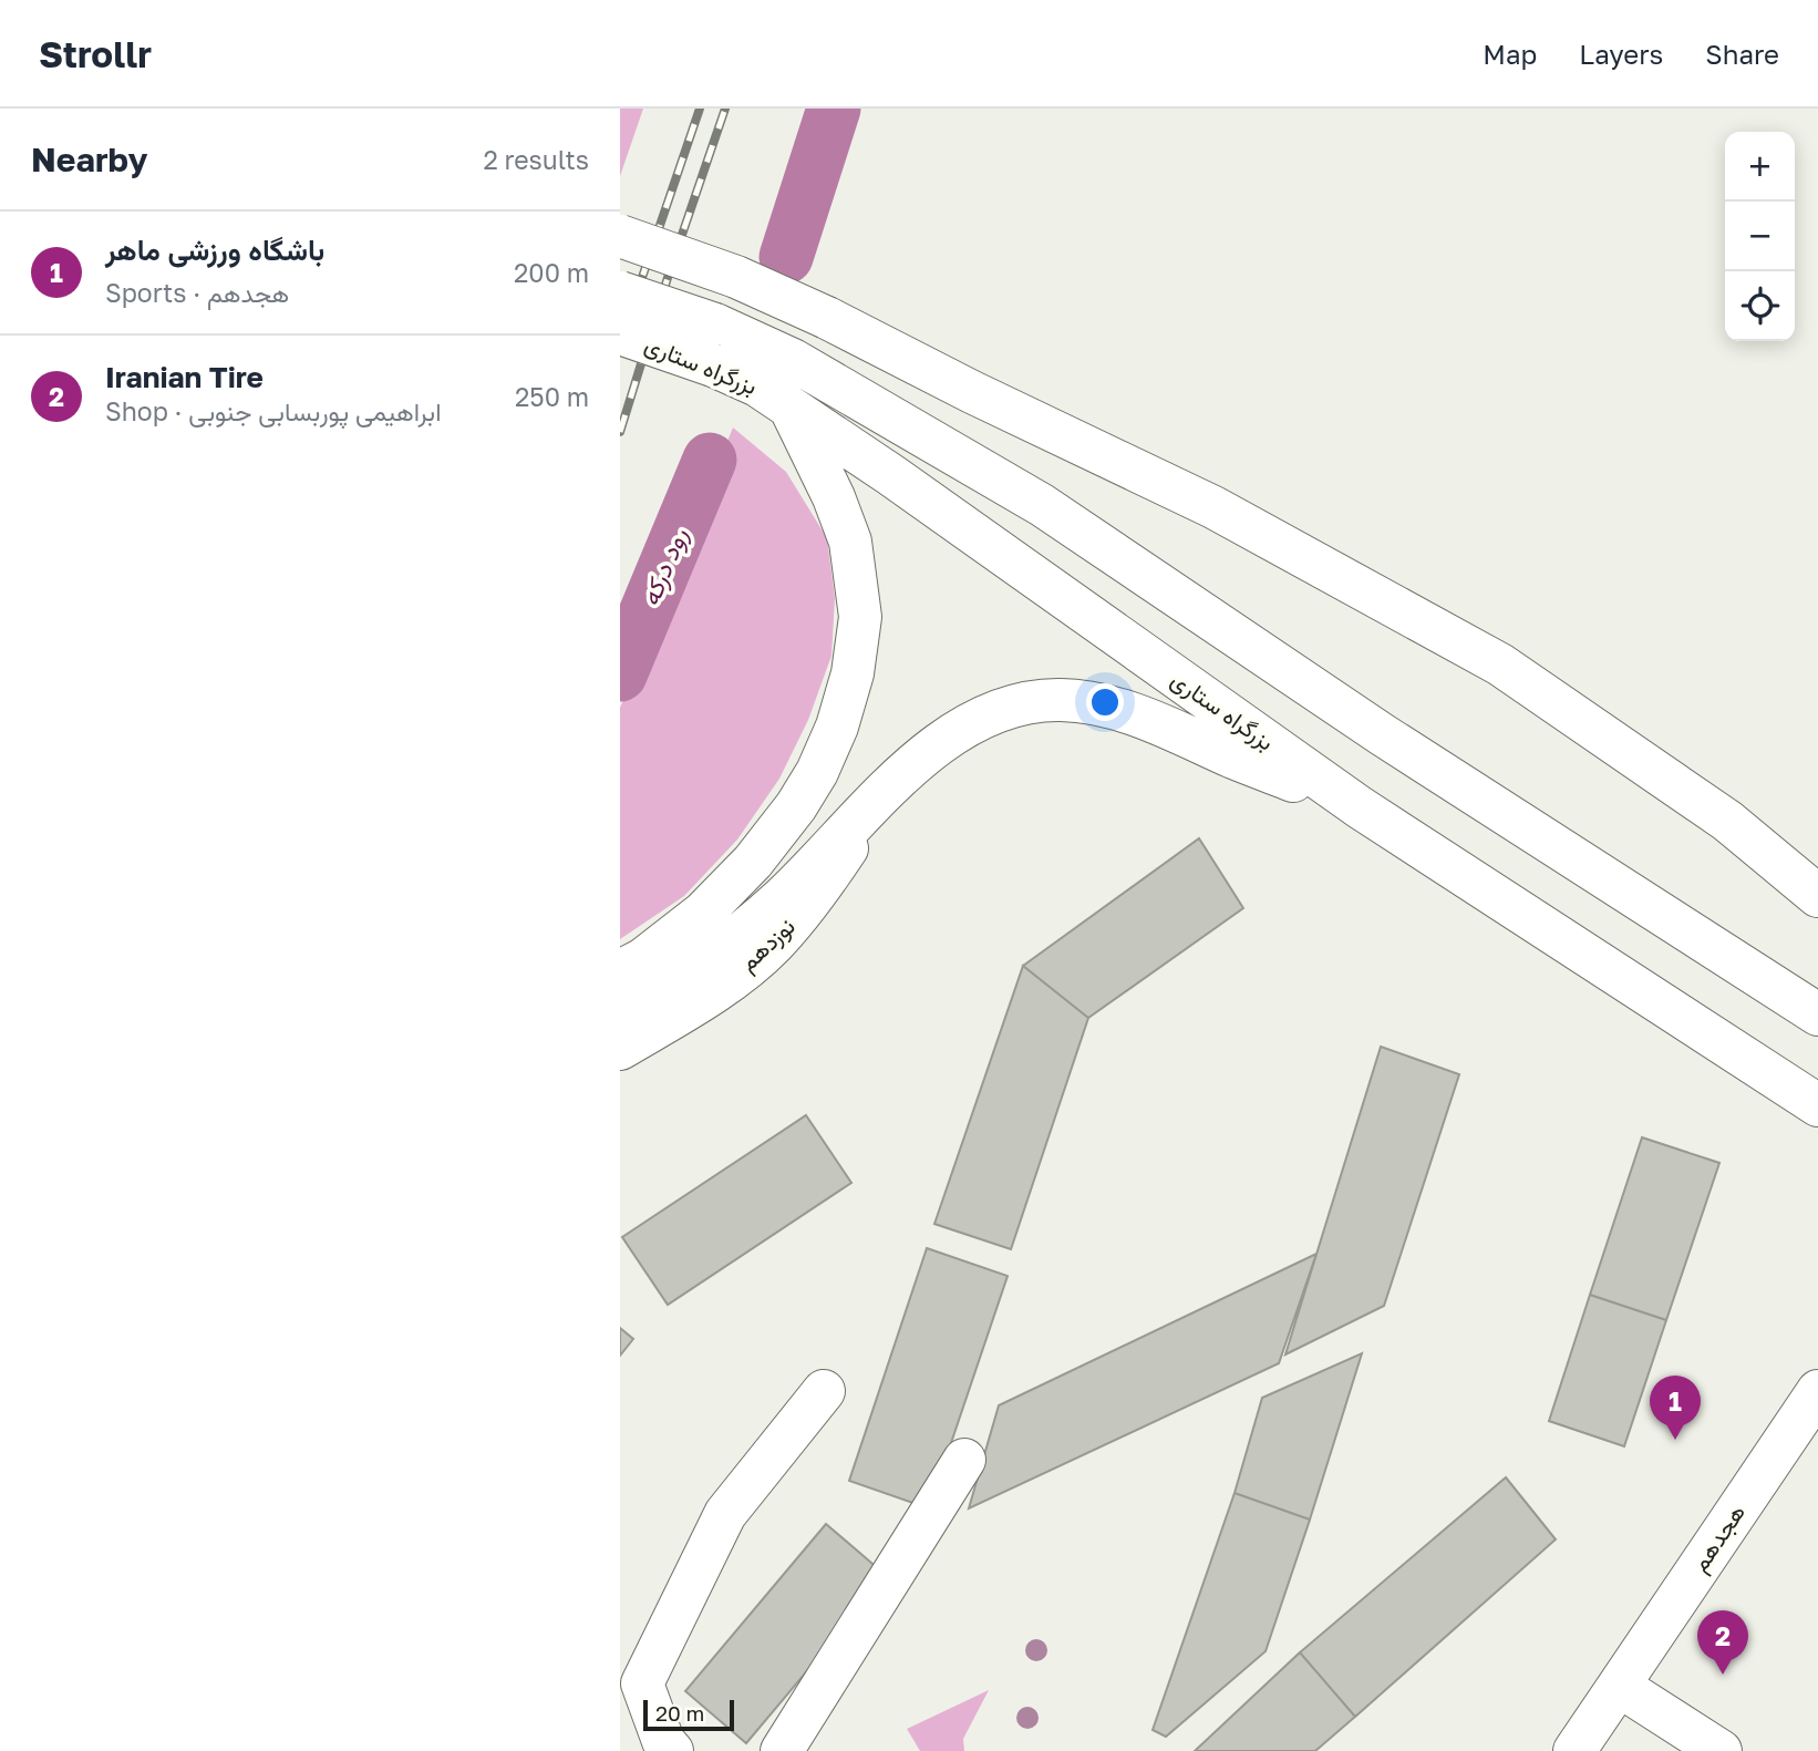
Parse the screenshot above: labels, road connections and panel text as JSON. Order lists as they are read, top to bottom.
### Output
{
  "streets": {
    "main road": ["بزرگراه ستاری", "نوزدهم", "هجدهم"]
  },
  "water": ["رود درکه"],
  "scale_bar": "20 m",
  "page": {
    "header": "Strollr",
    "nav": ["Map", "Layers", "Share"],
    "heading": ["Nearby", "2 results"],
    "map_buttons": ["+", "−"],
    "list": [
      {
        "mark": "1",
        "name": "باشگاه ورزشی ماهر",
        "note": "Sports · هجدهم",
        "value": "200 m"
      },
      {
        "mark": "2",
        "name": "Iranian Tire",
        "note": "Shop · ابراهیمی پوربسابی جنوبی",
        "value": "250 m"
      }
    ],
    "pins": ["1", "2"],
    "scale": "20 m"
  }
}
